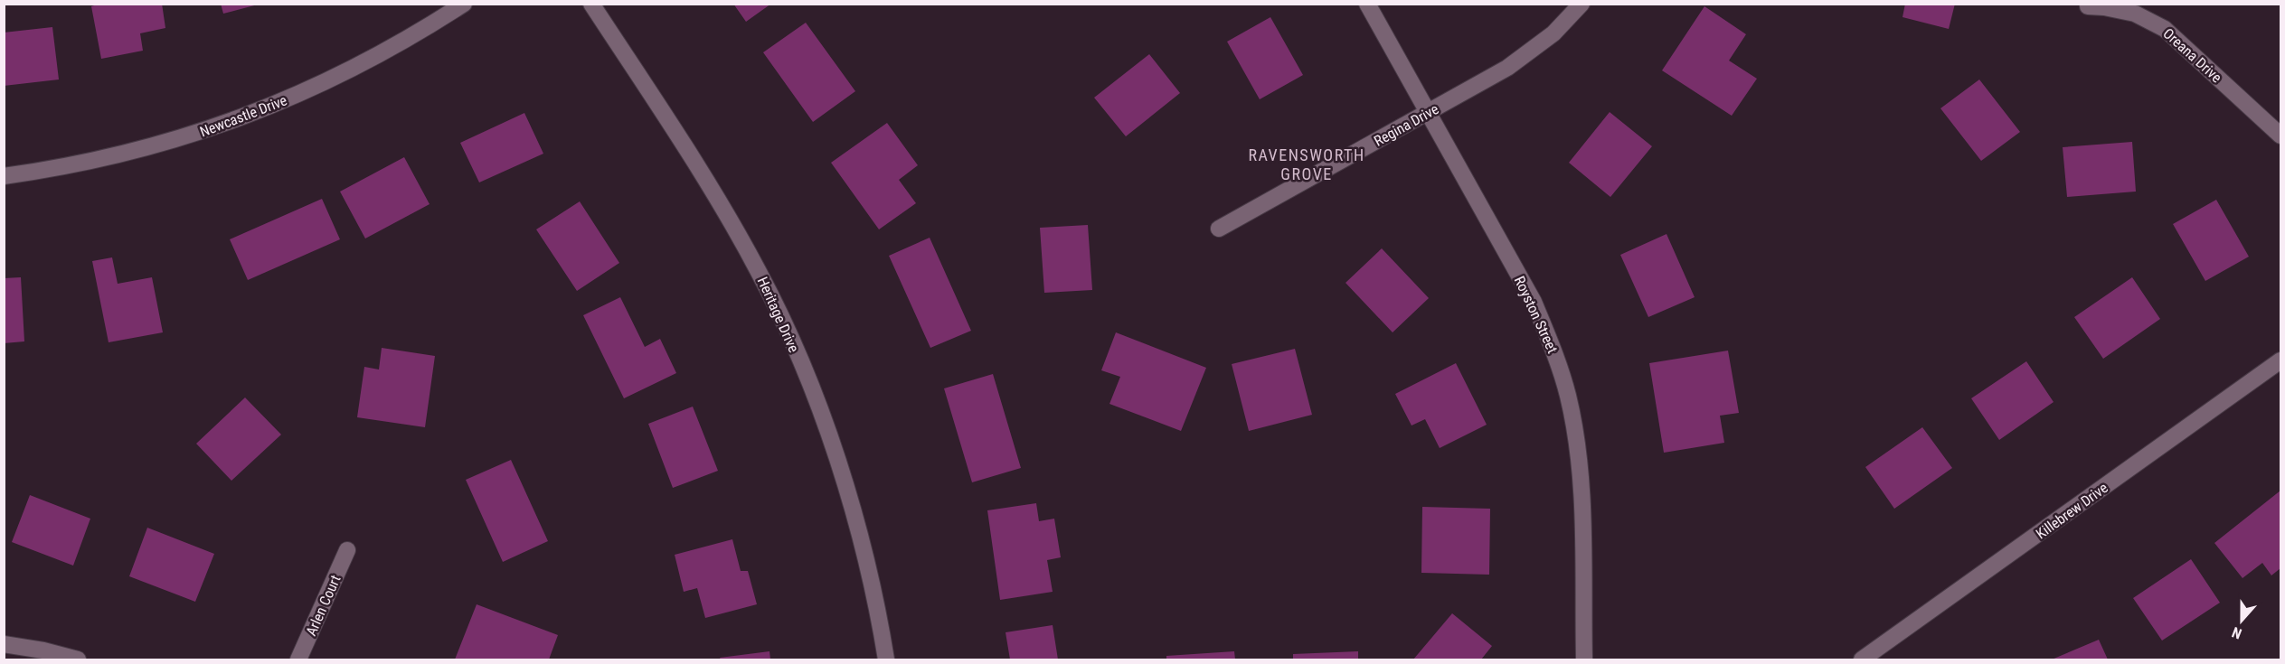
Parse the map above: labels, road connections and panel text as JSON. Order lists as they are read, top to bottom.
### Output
{
  "streets": {
    "street": [
      "Oreana Drive",
      "Newcastle Drive",
      "Regina Drive",
      "Heritage Drive",
      "Royston Street",
      "Killebrew Drive",
      "Arlen Court"
    ]
  },
  "crossings": [
    ["Regina Drive", "Royston Street"]
  ],
  "districts": ["RAVENSWORTH GROVE"],
  "north": "bottom"
}
